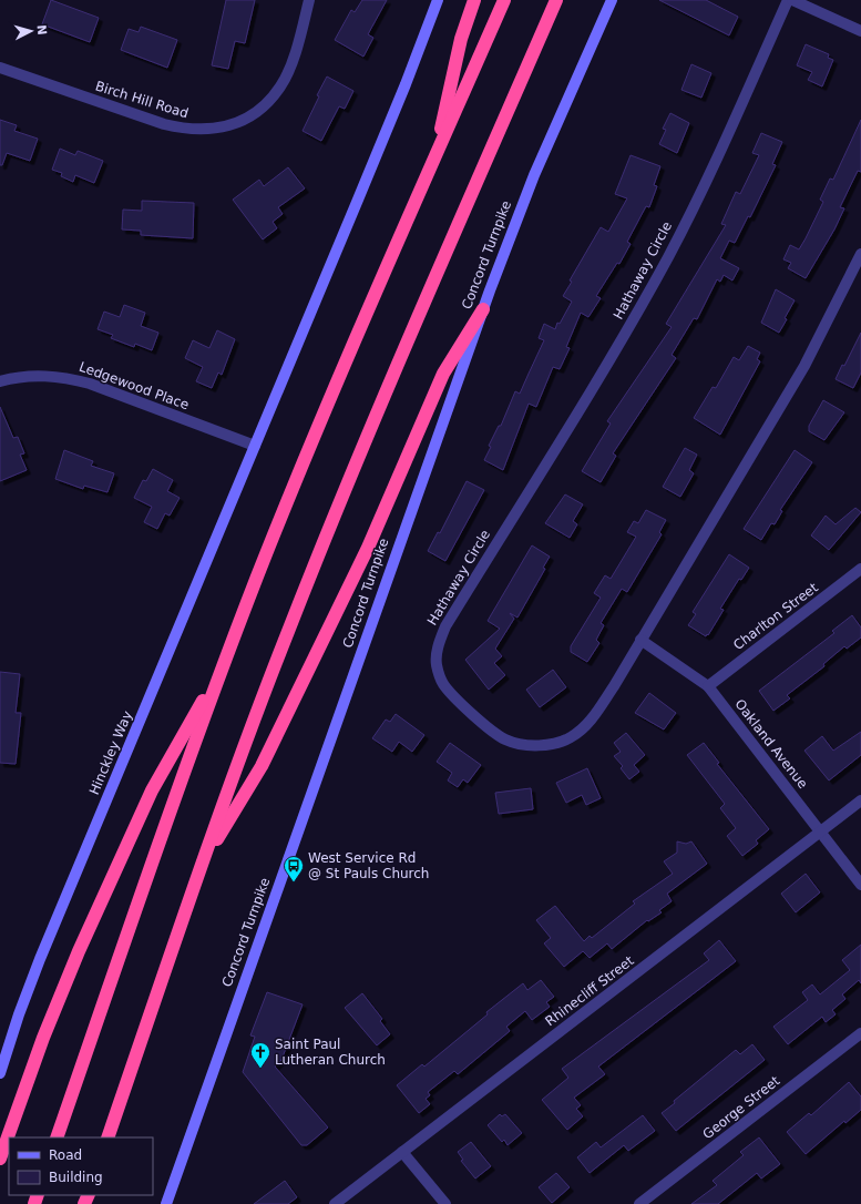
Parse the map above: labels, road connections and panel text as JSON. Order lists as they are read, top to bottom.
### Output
{
  "streets": {
    "main road": ["Concord Turnpike", "Hinckley Way"],
    "street": [
      "Birch Hill Road",
      "Hathaway Circle",
      "Ledgewood Place",
      "Charlton Street",
      "Oakland Avenue",
      "Rhinecliff Street",
      "George Street"
    ]
  },
  "crossings": [
    ["Hathaway Circle", "Oakland Avenue"],
    ["Ledgewood Place", "Hinckley Way"],
    ["Charlton Street", "Oakland Avenue"],
    ["Oakland Avenue", "Rhinecliff Street"]
  ],
  "places": {
    "bus stop": ["West Service Rd @ St Pauls Church"],
    "church": ["Saint Paul Lutheran Church"]
  },
  "legend": ["Road", "Building"],
  "north": "right"
}
